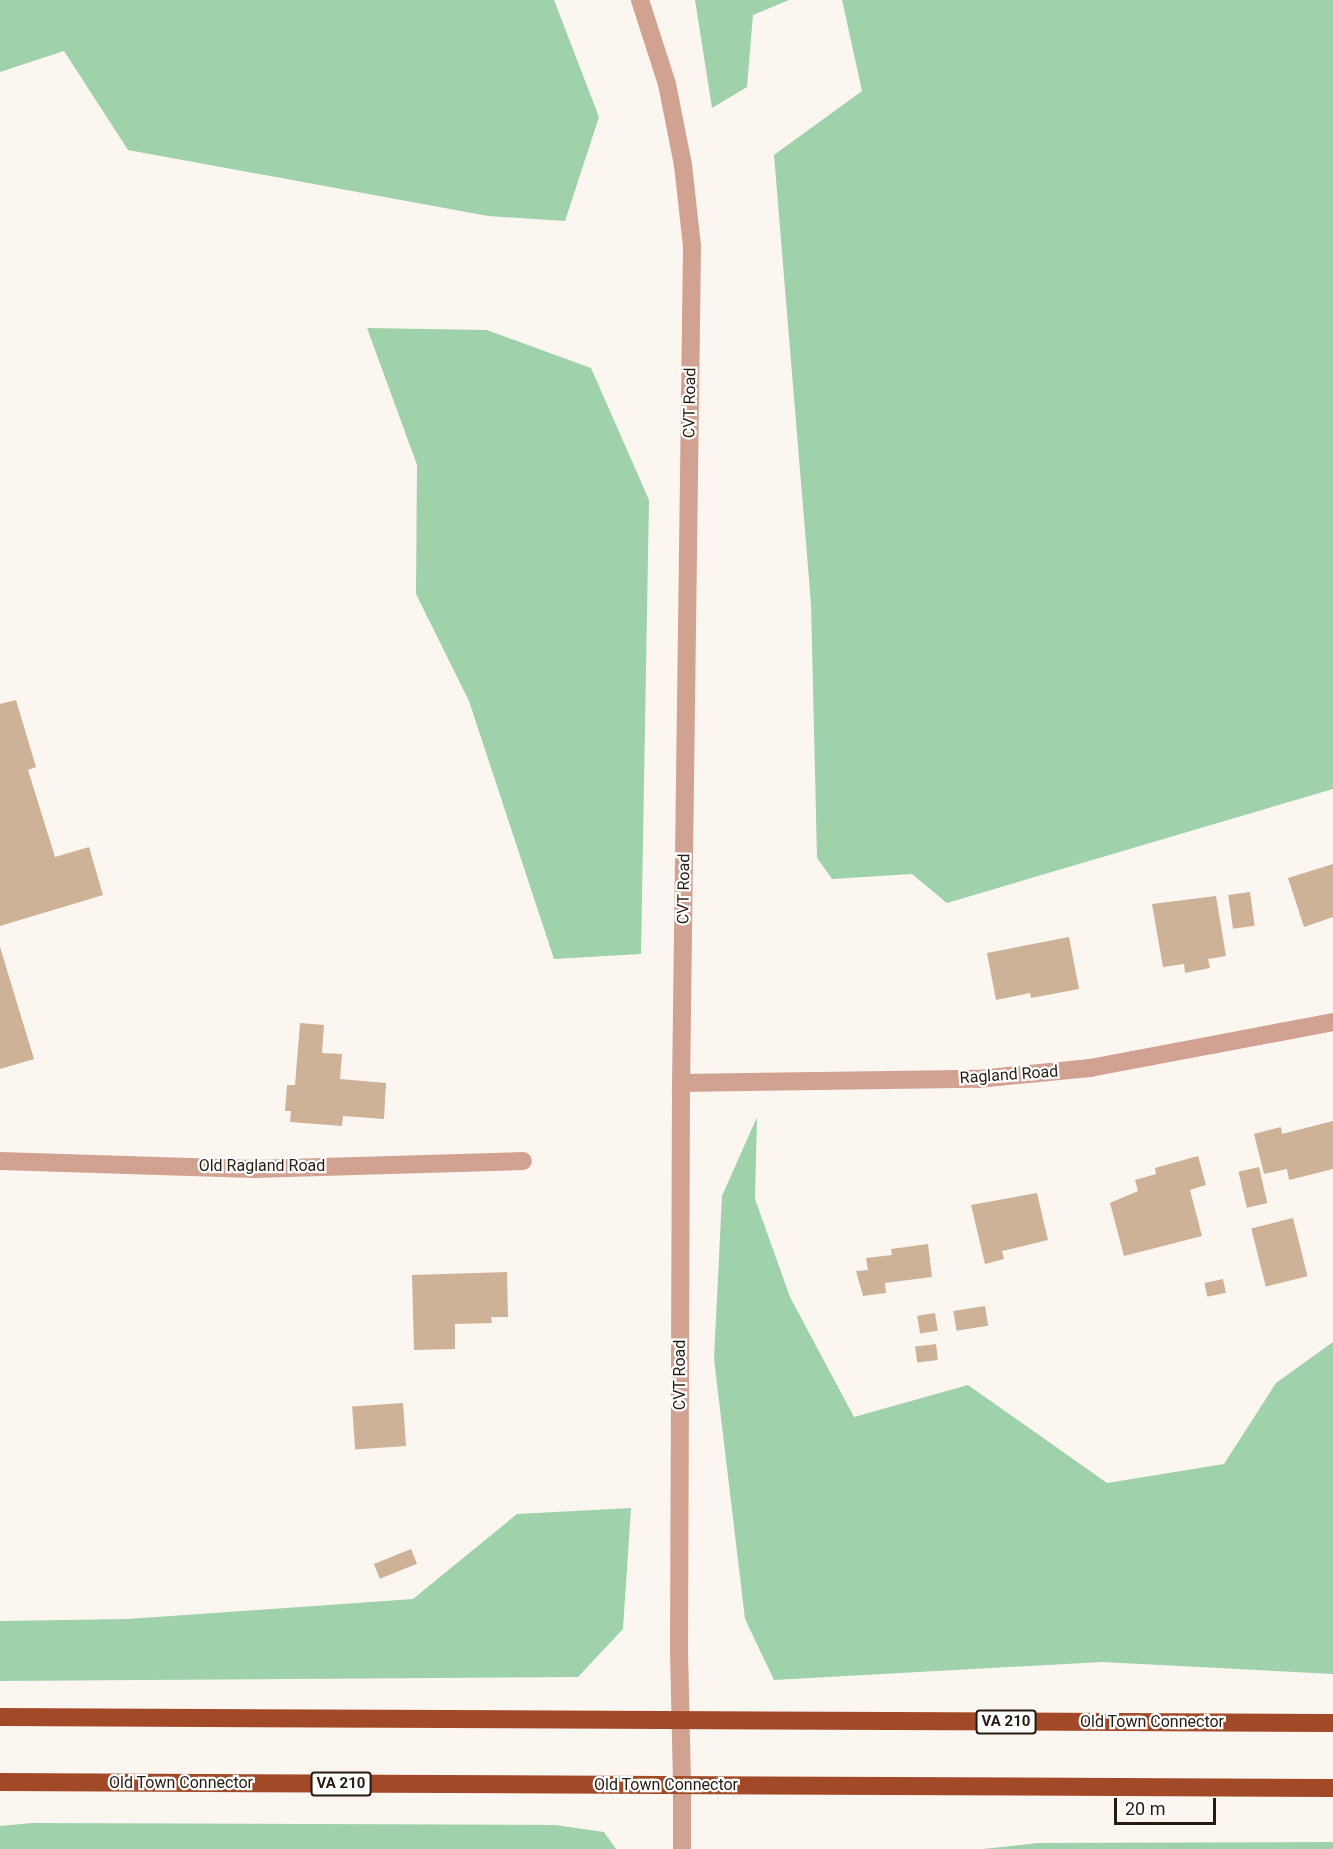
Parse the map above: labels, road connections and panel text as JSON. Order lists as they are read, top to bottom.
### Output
{
  "streets": {
    "highway": ["VA 210", "Old Town Connector"],
    "street": ["CVT Road", "Ragland Road", "Old Ragland Road"]
  },
  "crossings": [
    ["CVT Road", "Ragland Road"],
    ["CVT Road", "Old Town Connector"]
  ],
  "scale_bar": "20 m"
}
